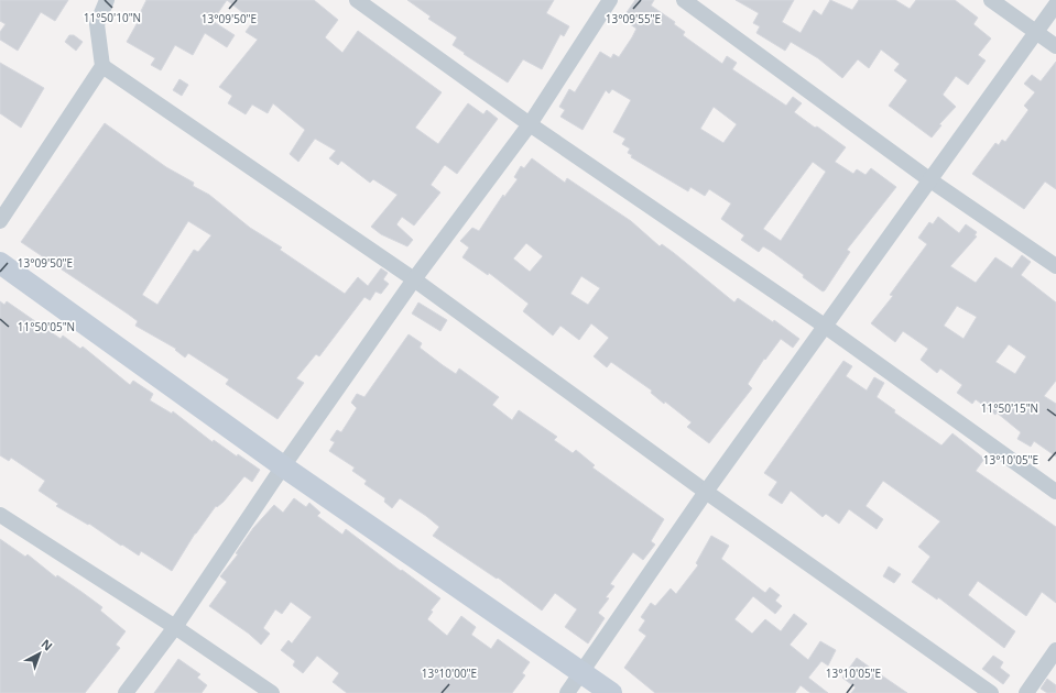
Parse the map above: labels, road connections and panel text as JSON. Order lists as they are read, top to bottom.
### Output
{
  "north": "top right",
  "coordinates": [
    "11°50'10\"N",
    "13°09'50\"E",
    "13°09'55\"E",
    "11°50'05\"N",
    "11°50'15\"N",
    "13°10'05\"E",
    "13°10'00\"E"
  ]
}
